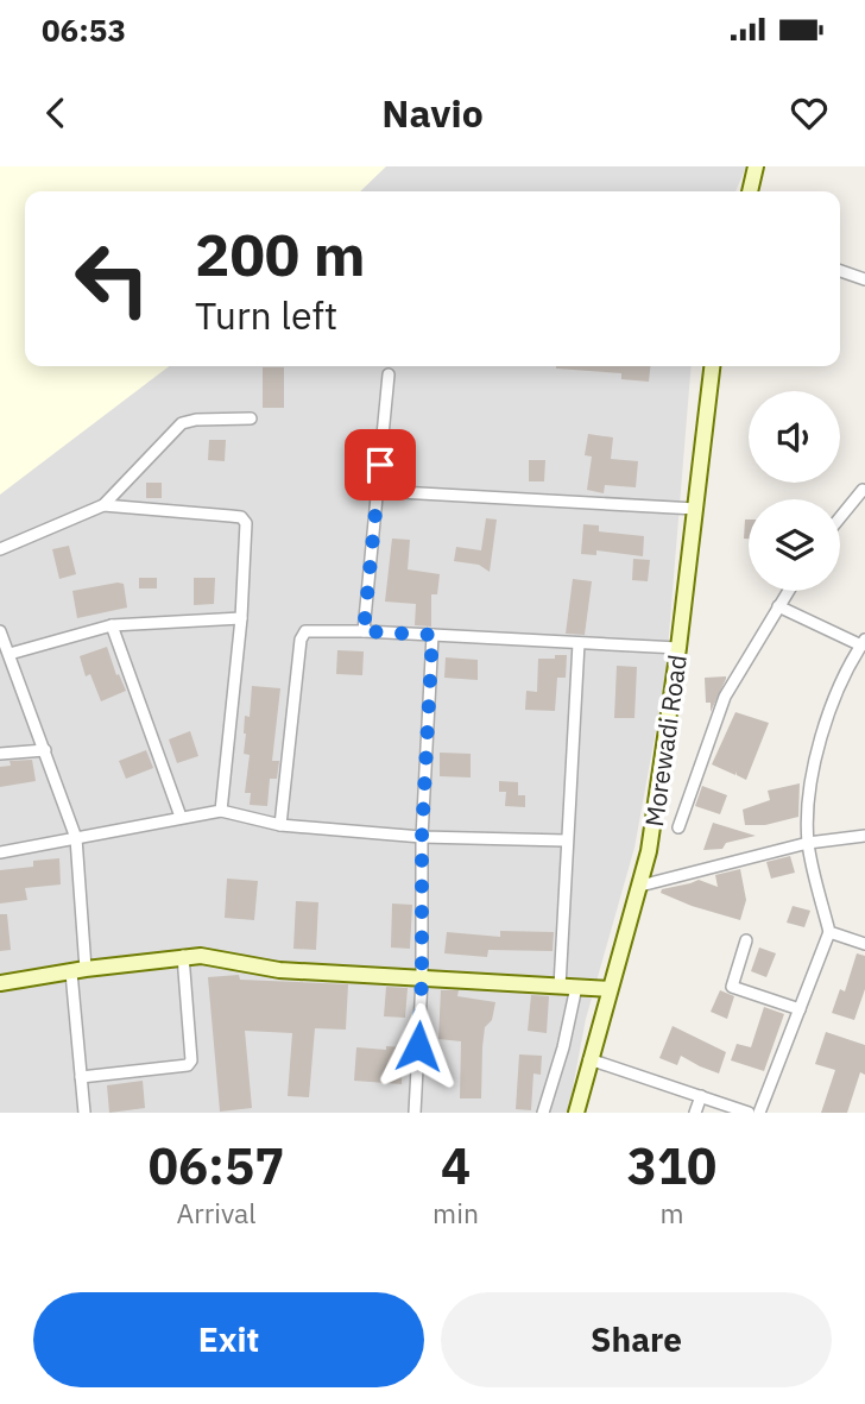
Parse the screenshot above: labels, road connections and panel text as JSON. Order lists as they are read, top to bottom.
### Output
{
  "streets": {
    "main road": ["Morewadi Road"]
  },
  "page": {
    "status": "06:53",
    "header": "Navio",
    "turn": ["200 m", "Turn left"],
    "eta": [
      "06:57",
      "Arrival",
      "4",
      "min",
      "310",
      "m"
    ],
    "buttons": ["Exit", "Share"]
  }
}
